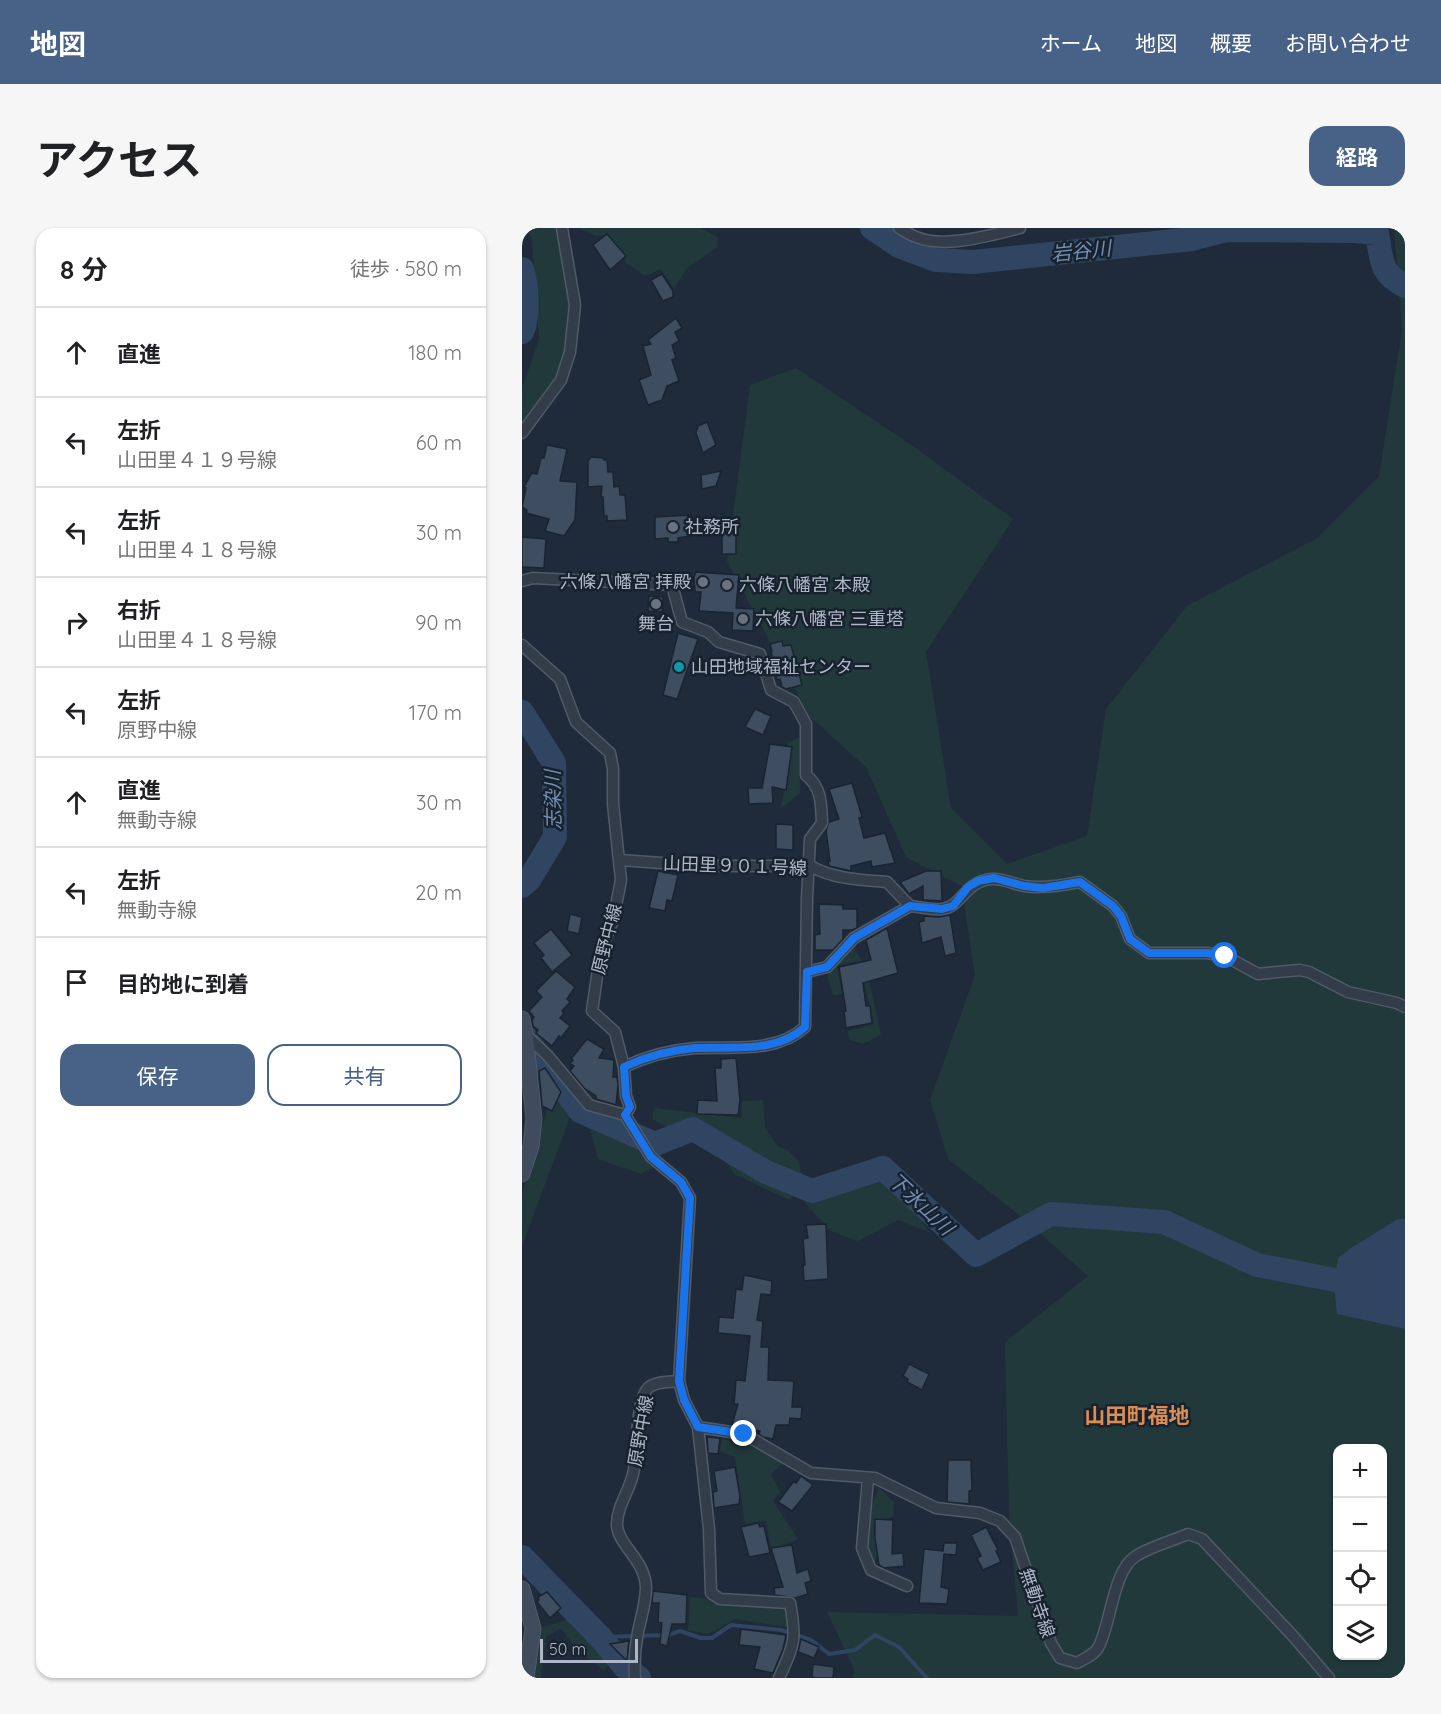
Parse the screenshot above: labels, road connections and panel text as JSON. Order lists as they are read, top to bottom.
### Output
{
  "streets": {
    "street": ["山田里９０１号線", "原野中線", "無動寺線"]
  },
  "crossings": [
    ["山田里９０１号線", "原野中線"]
  ],
  "districts": ["山田町福地"],
  "water": ["岩谷川", "志染川", "下氷山川"],
  "places": [
    "社務所",
    "六條八幡宮 拝殿",
    "六條八幡宮 本殿",
    "舞台",
    "六條八幡宮 三重塔",
    "山田地域福祉センター"
  ],
  "scale_bar": "50 m",
  "page": {
    "header": "地図",
    "nav": [
      "ホーム",
      "地図",
      "概要",
      "お問い合わせ"
    ],
    "title": "アクセス",
    "buttons": [
      "経路",
      ["保存", "共有"]
    ],
    "heading": ["8 分", "徒歩 · 580 m"],
    "list": [
      ["直進", "180 m"],
      ["左折", "山田里４１９号線", "60 m"],
      ["左折", "山田里４１８号線", "30 m"],
      ["右折", "山田里４１８号線", "90 m"],
      ["左折", "原野中線", "170 m"],
      ["直進", "無動寺線", "30 m"],
      ["左折", "無動寺線", "20 m"],
      "目的地に到着"
    ],
    "map_buttons": ["+", "−"],
    "scale": "50 m"
  }
}
